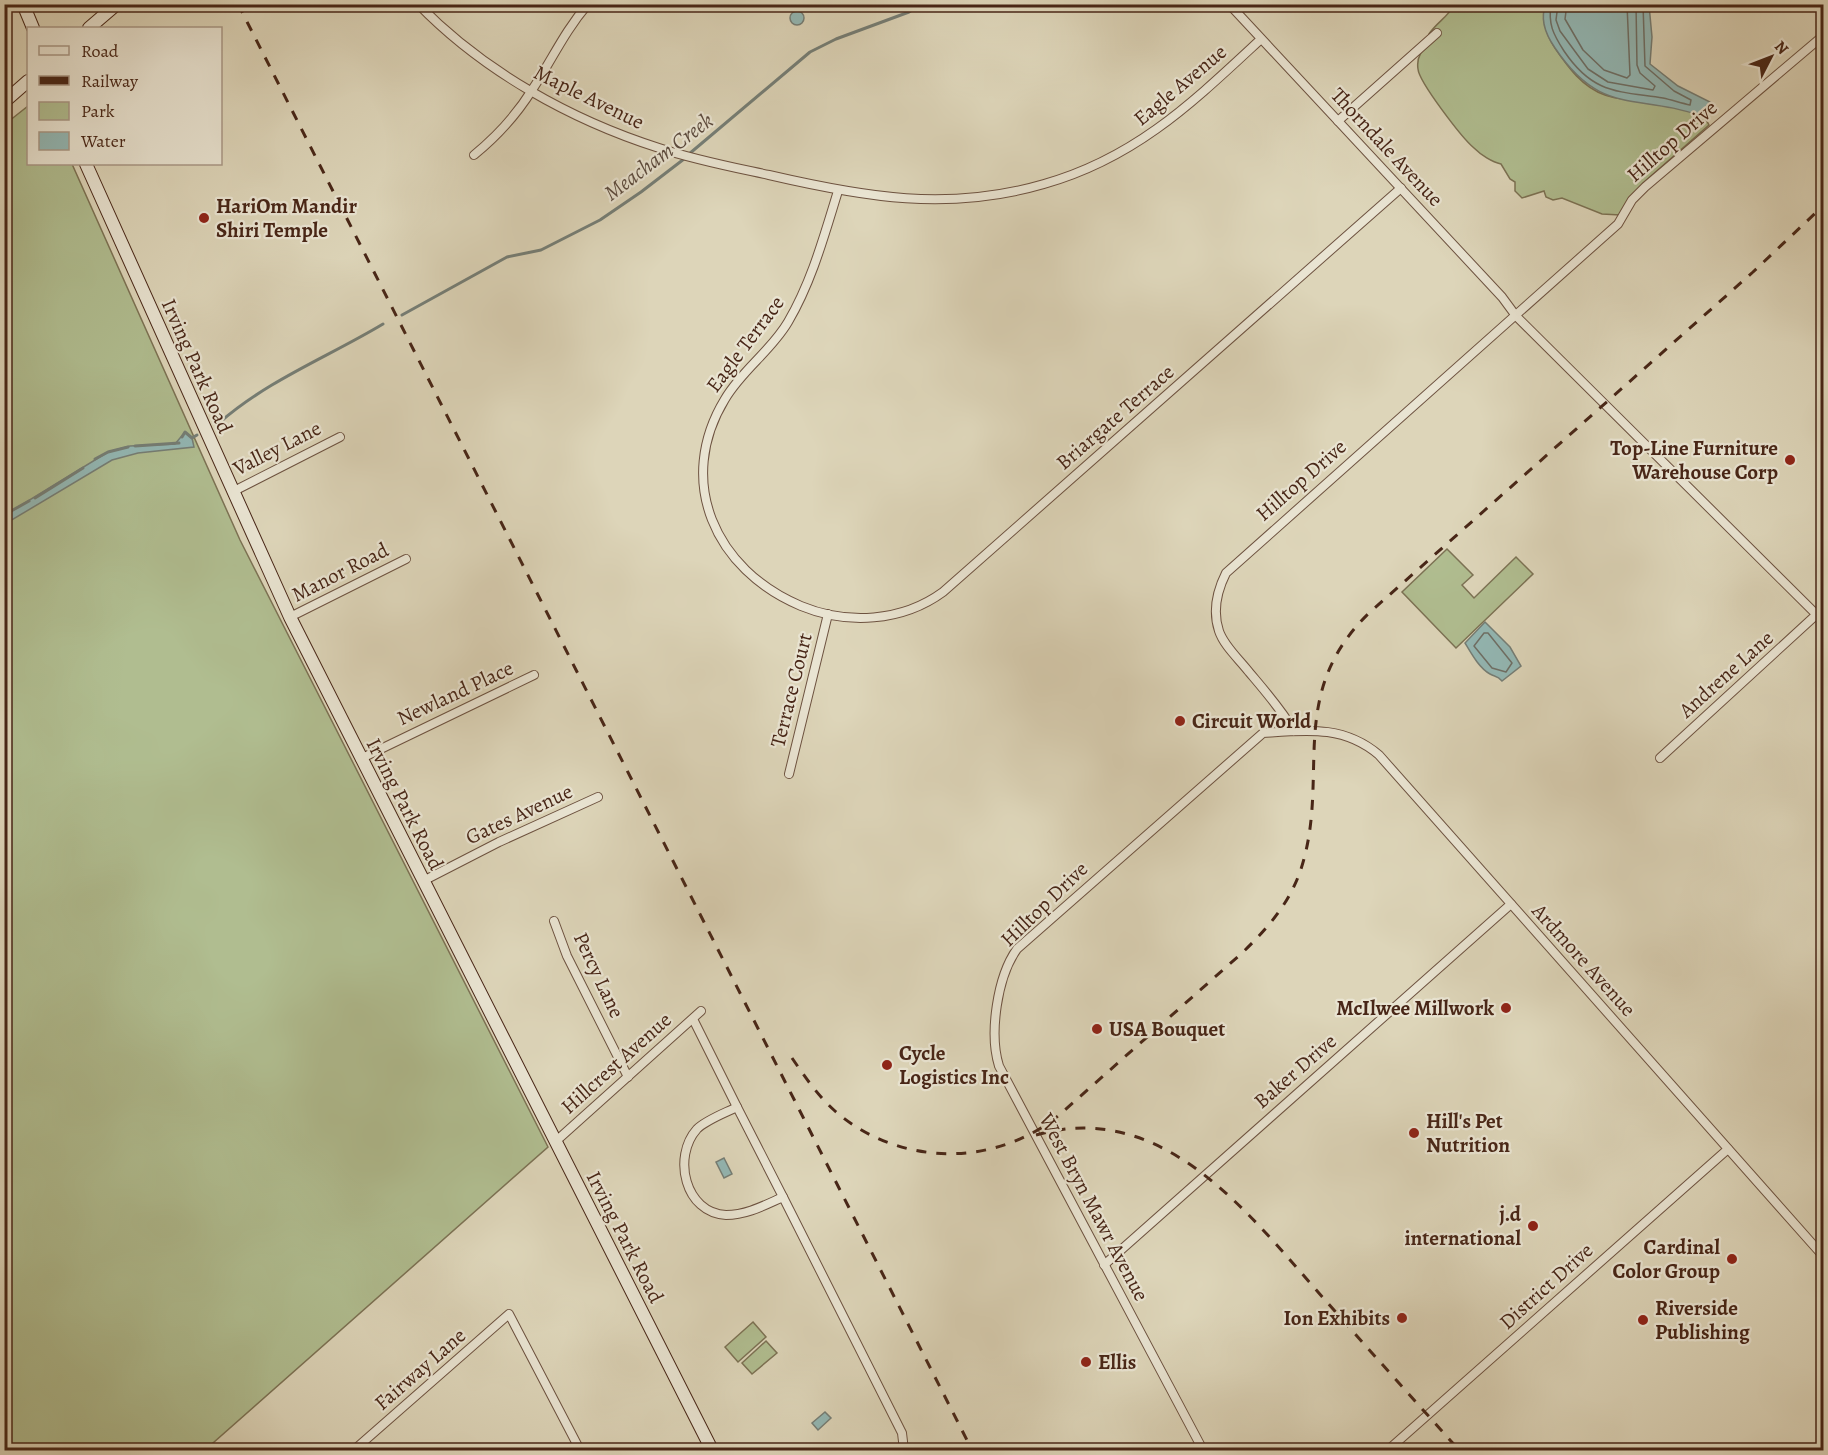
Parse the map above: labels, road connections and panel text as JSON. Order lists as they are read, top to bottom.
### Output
{
  "streets": {
    "main road": ["Irving Park Road"],
    "street": [
      "Eagle Avenue",
      "Maple Avenue",
      "Hilltop Drive",
      "Thorndale Avenue",
      "Eagle Terrace",
      "Briargate Terrace",
      "Valley Lane",
      "Manor Road",
      "Andrene Lane",
      "Terrace Court",
      "Newland Place",
      "Gates Avenue",
      "Ardmore Avenue",
      "Percy Lane",
      "Hillcrest Avenue",
      "Baker Drive",
      "West Bryn Mawr Avenue",
      "District Drive",
      "Fairway Lane"
    ]
  },
  "crossings": [
    ["Eagle Avenue", "Maple Avenue"],
    ["Eagle Avenue", "Thorndale Avenue"],
    ["Eagle Avenue", "Eagle Terrace"],
    ["Maple Avenue", "Eagle Terrace"],
    ["Hilltop Drive", "Thorndale Avenue"],
    ["Hilltop Drive", "Ardmore Avenue"],
    ["Hilltop Drive", "West Bryn Mawr Avenue"],
    ["Thorndale Avenue", "Briargate Terrace"],
    ["Thorndale Avenue", "Andrene Lane"],
    ["Eagle Terrace", "Briargate Terrace"],
    ["Irving Park Road", "Valley Lane"],
    ["Irving Park Road", "Manor Road"],
    ["Irving Park Road", "Newland Place"],
    ["Irving Park Road", "Gates Avenue"],
    ["Irving Park Road", "Hillcrest Avenue"],
    ["Briargate Terrace", "Terrace Court"],
    ["Ardmore Avenue", "Baker Drive"],
    ["Ardmore Avenue", "District Drive"],
    ["Percy Lane", "Hillcrest Avenue"],
    ["Baker Drive", "West Bryn Mawr Avenue"]
  ],
  "water": ["Meacham Creek"],
  "places": [
    "HariOm Mandir Shiri Temple",
    "Top-Line Furniture Warehouse Corp",
    "Circuit World",
    "McIlwee Millwork",
    "USA Bouquet",
    "Cycle Logistics Inc",
    "Hill's Pet Nutrition",
    "j.d international",
    "Cardinal Color Group",
    "Ion Exhibits",
    "Riverside Publishing",
    "Ellis"
  ],
  "legend": [
    "Road",
    "Railway",
    "Park",
    "Water"
  ],
  "north": "top right"
}
